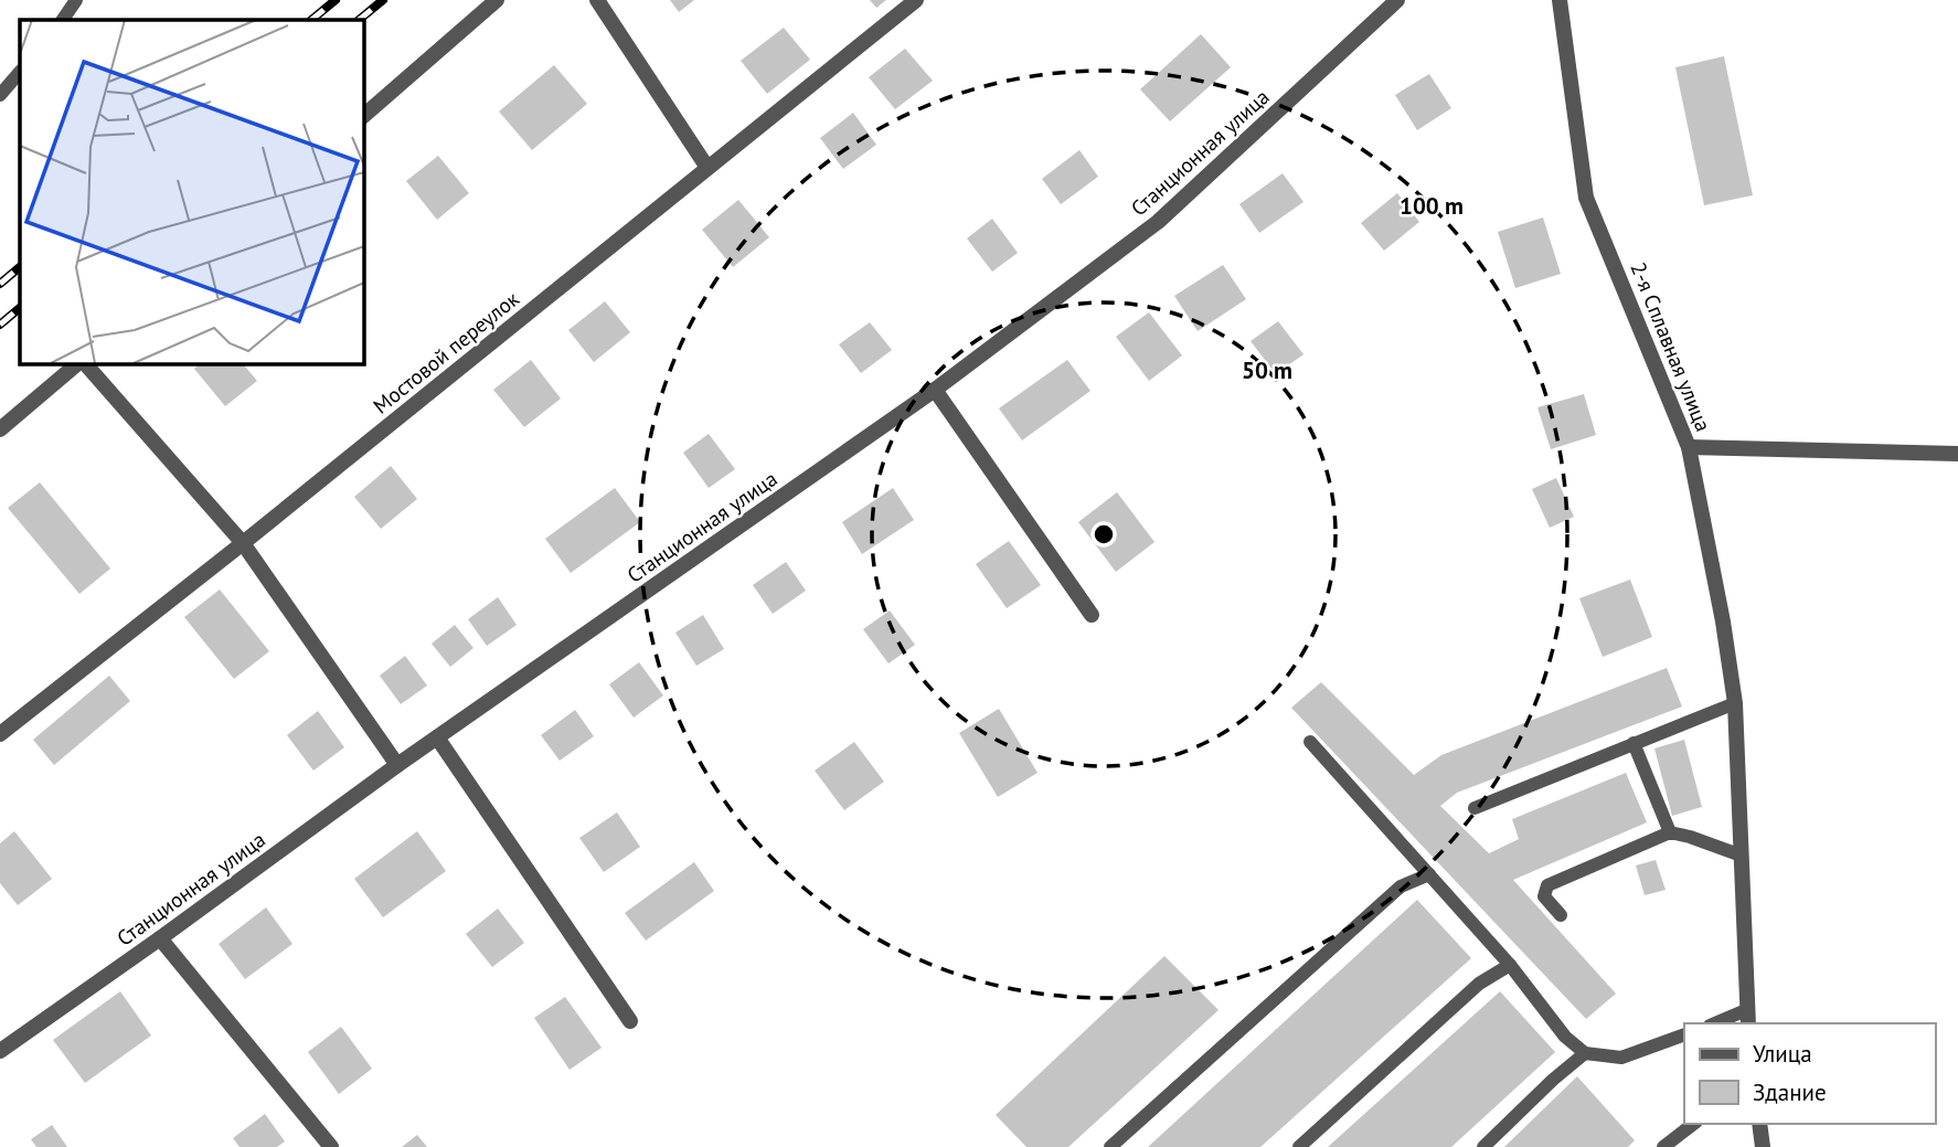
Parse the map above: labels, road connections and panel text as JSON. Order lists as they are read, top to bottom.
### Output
{
  "streets": {
    "street": ["Станционная улица", "2-я Сплавная улица", "Мостовой переулок"]
  },
  "legend": ["Улица", "Здание"],
  "rings": ["100 m", "50 m"]
}
